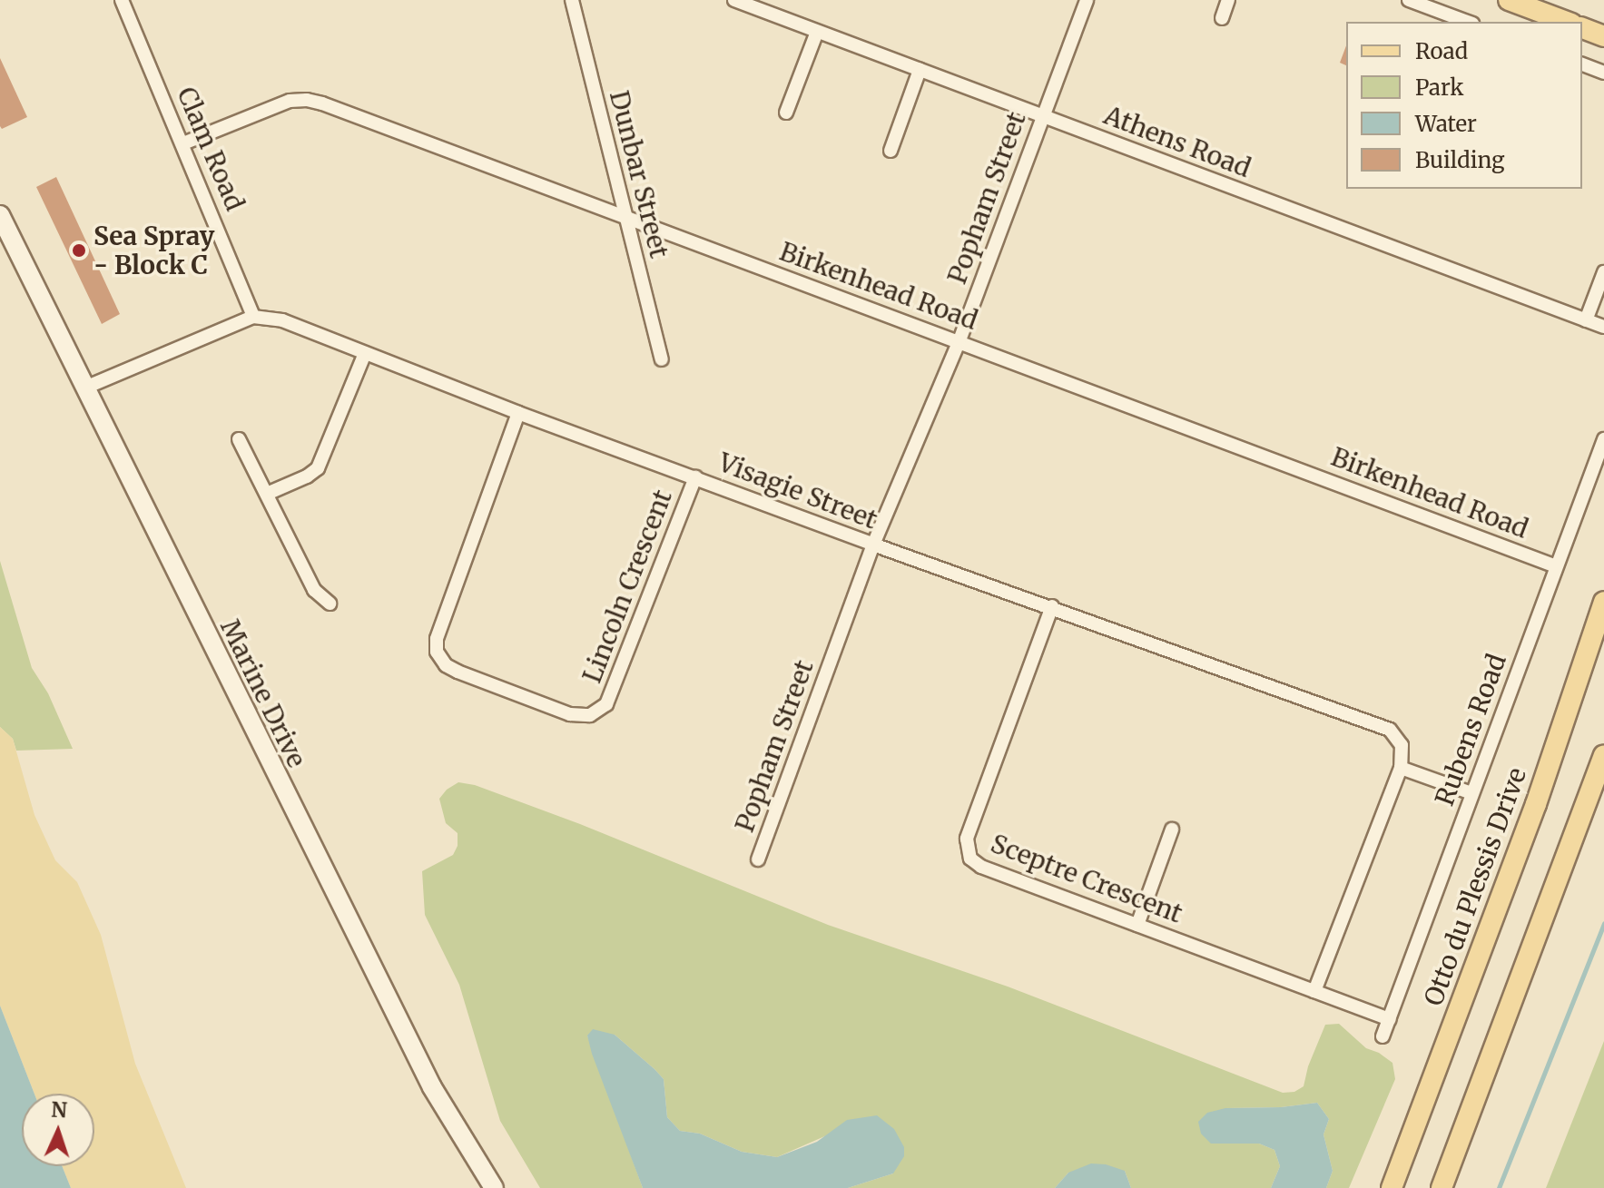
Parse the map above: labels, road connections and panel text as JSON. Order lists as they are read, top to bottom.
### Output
{
  "streets": {
    "main road": ["Marine Drive", "Otto du Plessis Drive"],
    "street": [
      "Athens Road",
      "Clam Road",
      "Dunbar Street",
      "Popham Street",
      "Birkenhead Road",
      "Visagie Street",
      "Lincoln Crescent",
      "Rubens Road",
      "Sceptre Crescent"
    ]
  },
  "crossings": [
    ["Athens Road", "Popham Street"],
    ["Clam Road", "Birkenhead Road"],
    ["Clam Road", "Visagie Street"],
    ["Dunbar Street", "Birkenhead Road"],
    ["Popham Street", "Birkenhead Road"],
    ["Popham Street", "Visagie Street"],
    ["Birkenhead Road", "Rubens Road"],
    ["Visagie Street", "Lincoln Crescent"],
    ["Visagie Street", "Sceptre Crescent"],
    ["Rubens Road", "Sceptre Crescent"]
  ],
  "places": ["Sea Spray - Block C"],
  "legend": [
    "Road",
    "Park",
    "Water",
    "Building"
  ],
  "north": "top"
}
